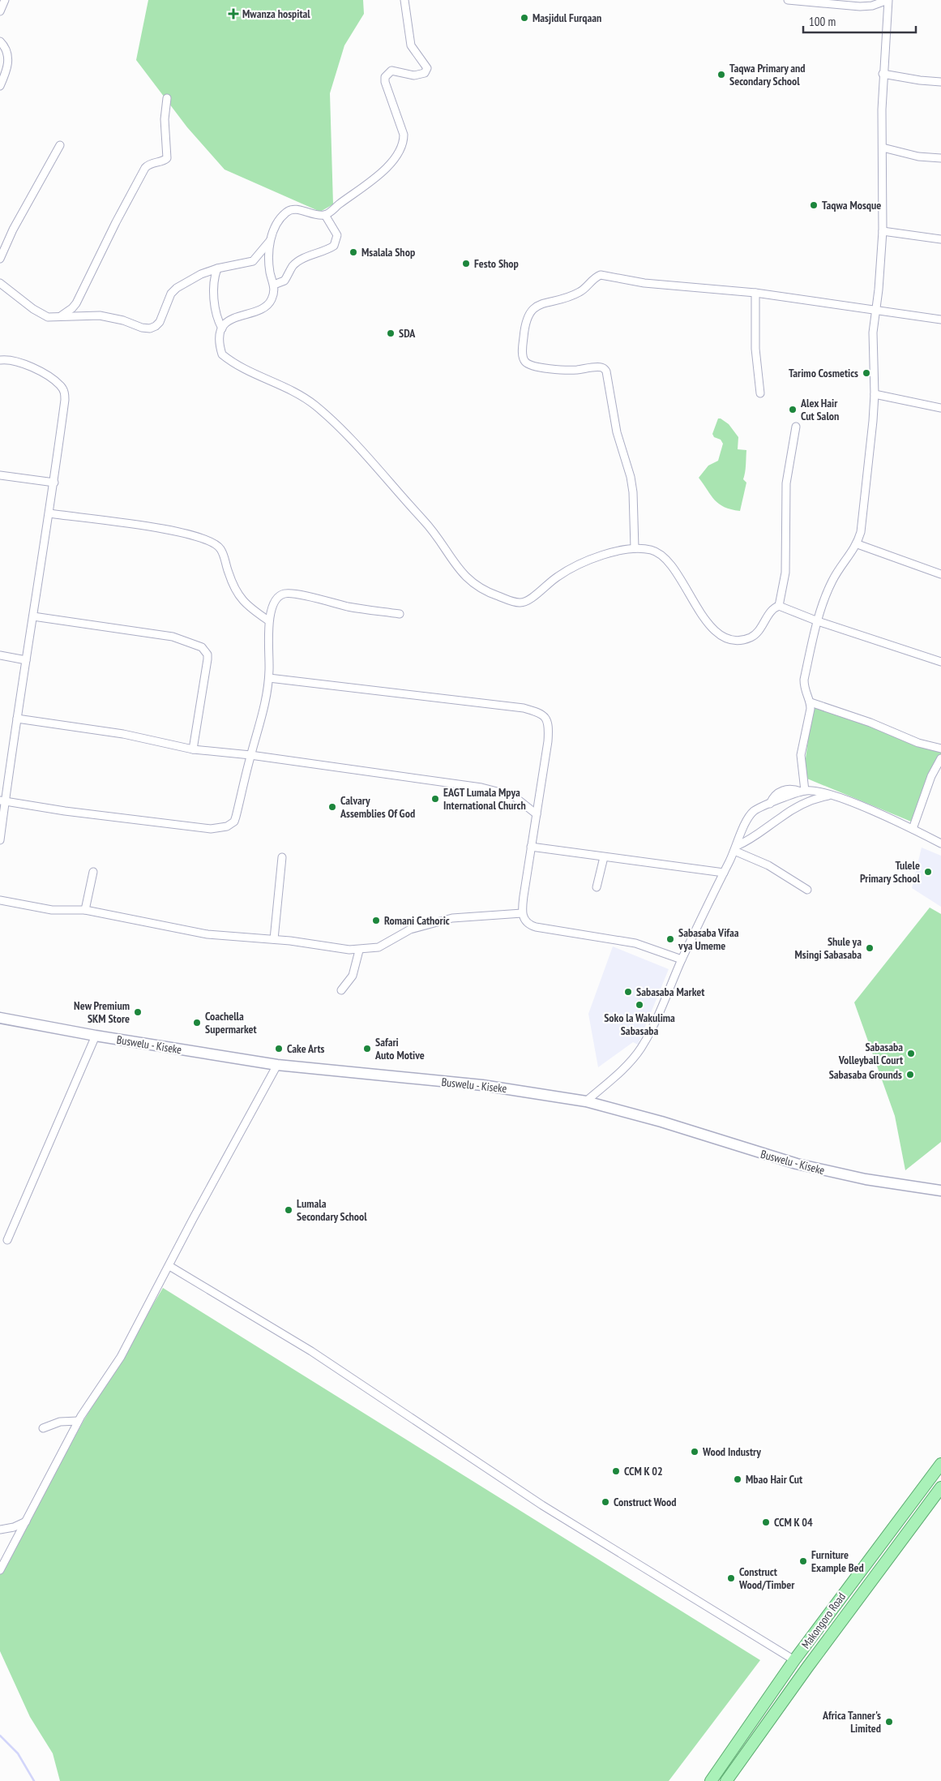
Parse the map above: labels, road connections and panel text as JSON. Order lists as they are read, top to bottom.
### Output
{
  "streets": {
    "main road": ["Buswelu - Kiseke", "Makongoro Road"]
  },
  "places": {
    "health": ["Mwanza hospital"],
    "other": [
      "Masjidul Furqaan",
      "Taqwa Primary and Secondary School",
      "Taqwa Mosque",
      "Msalala Shop",
      "Festo Shop",
      "SDA",
      "Tarimo Cosmetics",
      "Alex Hair Cut Salon",
      "EAGT Lumala Mpya International Church",
      "Calvary Assemblies Of God",
      "Tulele Primary School",
      "Romani Cathoric",
      "Sabasaba Vifaa vya Umeme",
      "Shule ya Msingi Sabasaba",
      "Sabasaba Market",
      "Soko la Wakulima Sabasaba",
      "New Premium SKM Store",
      "Coachella Supermarket",
      "Cake Arts",
      "Safari Auto Motive",
      "Sabasaba Volleyball Court",
      "Sabasaba Grounds",
      "Lumala Secondary School",
      "Wood Industry",
      "CCM K 02",
      "Mbao Hair Cut",
      "Construct Wood",
      "CCM K 04",
      "Furniture Example Bed",
      "Construct Wood/Timber",
      "Africa Tanner's Limited"
    ]
  },
  "scale_bar": "100 m"
}
